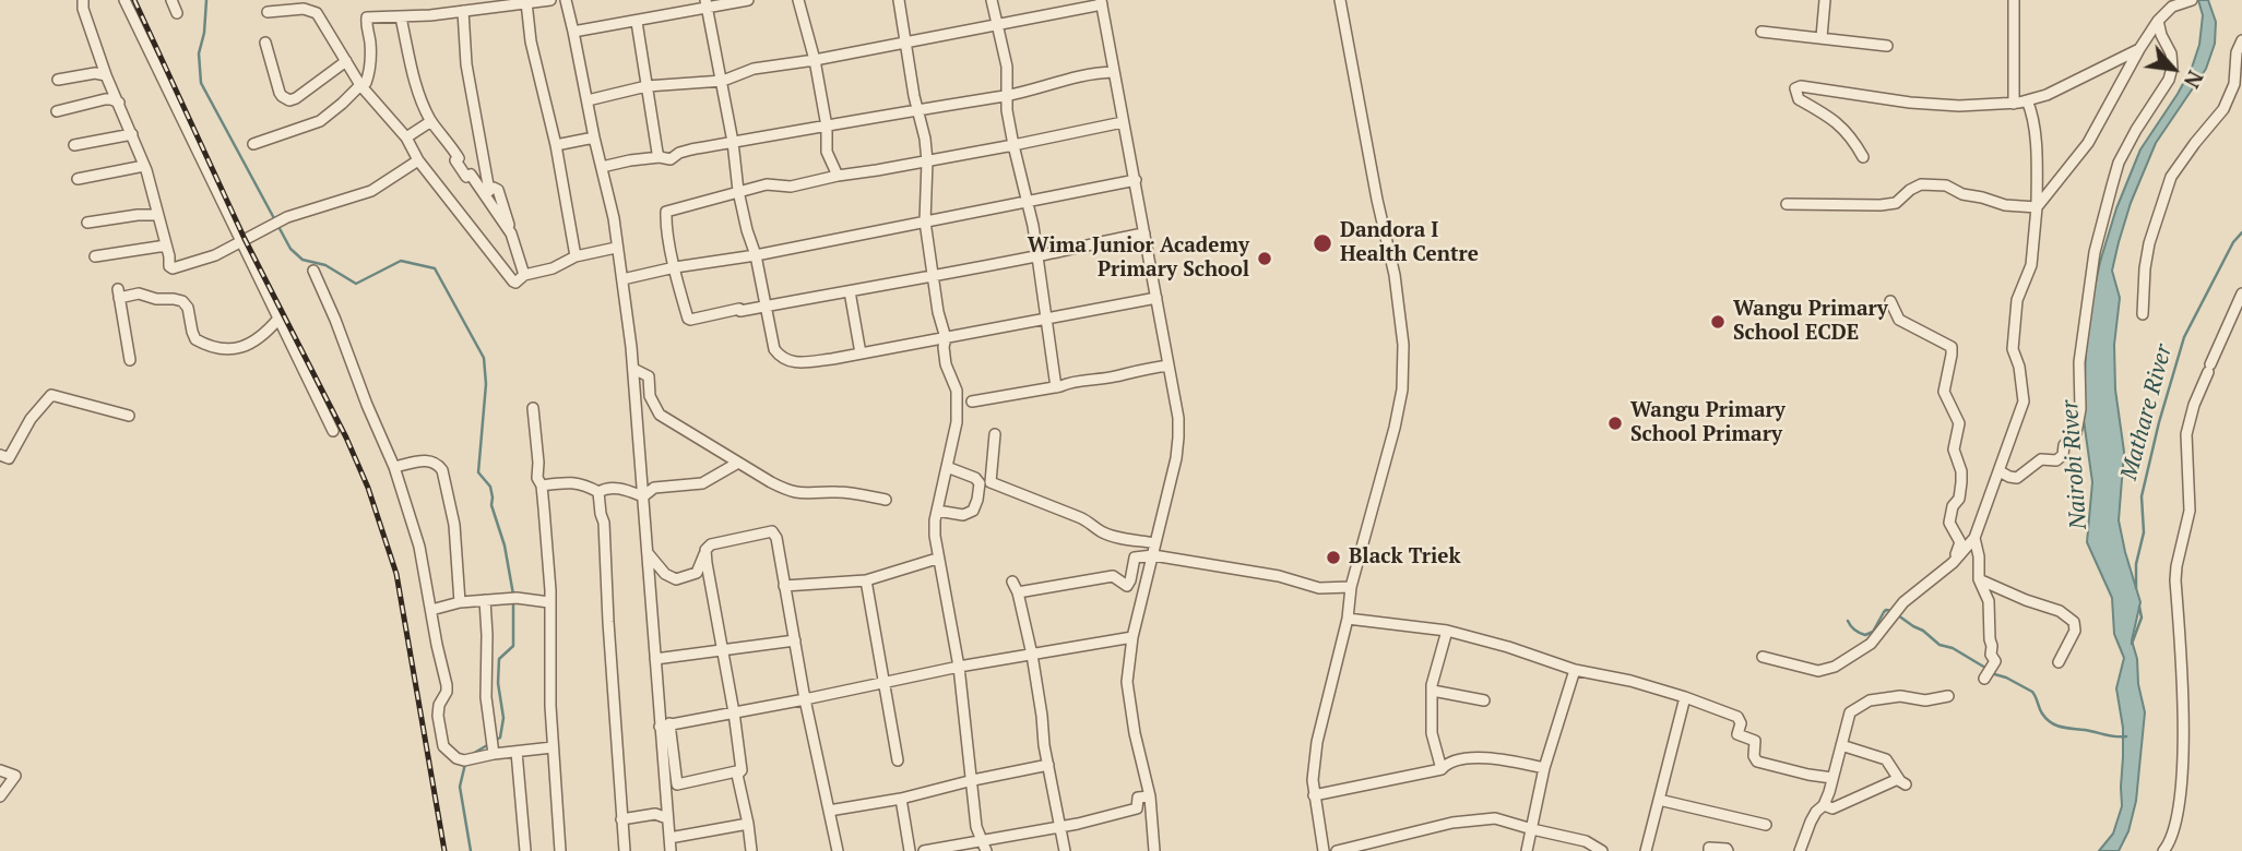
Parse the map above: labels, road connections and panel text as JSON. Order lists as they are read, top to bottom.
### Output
{
  "water": ["Mathare River", "Nairobi River"],
  "places": [
    "Dandora I Health Centre",
    "Wima Junior Academy Primary School",
    "Wangu Primary School ECDE",
    "Wangu Primary School Primary",
    "Black Triek"
  ],
  "north": "bottom right"
}
